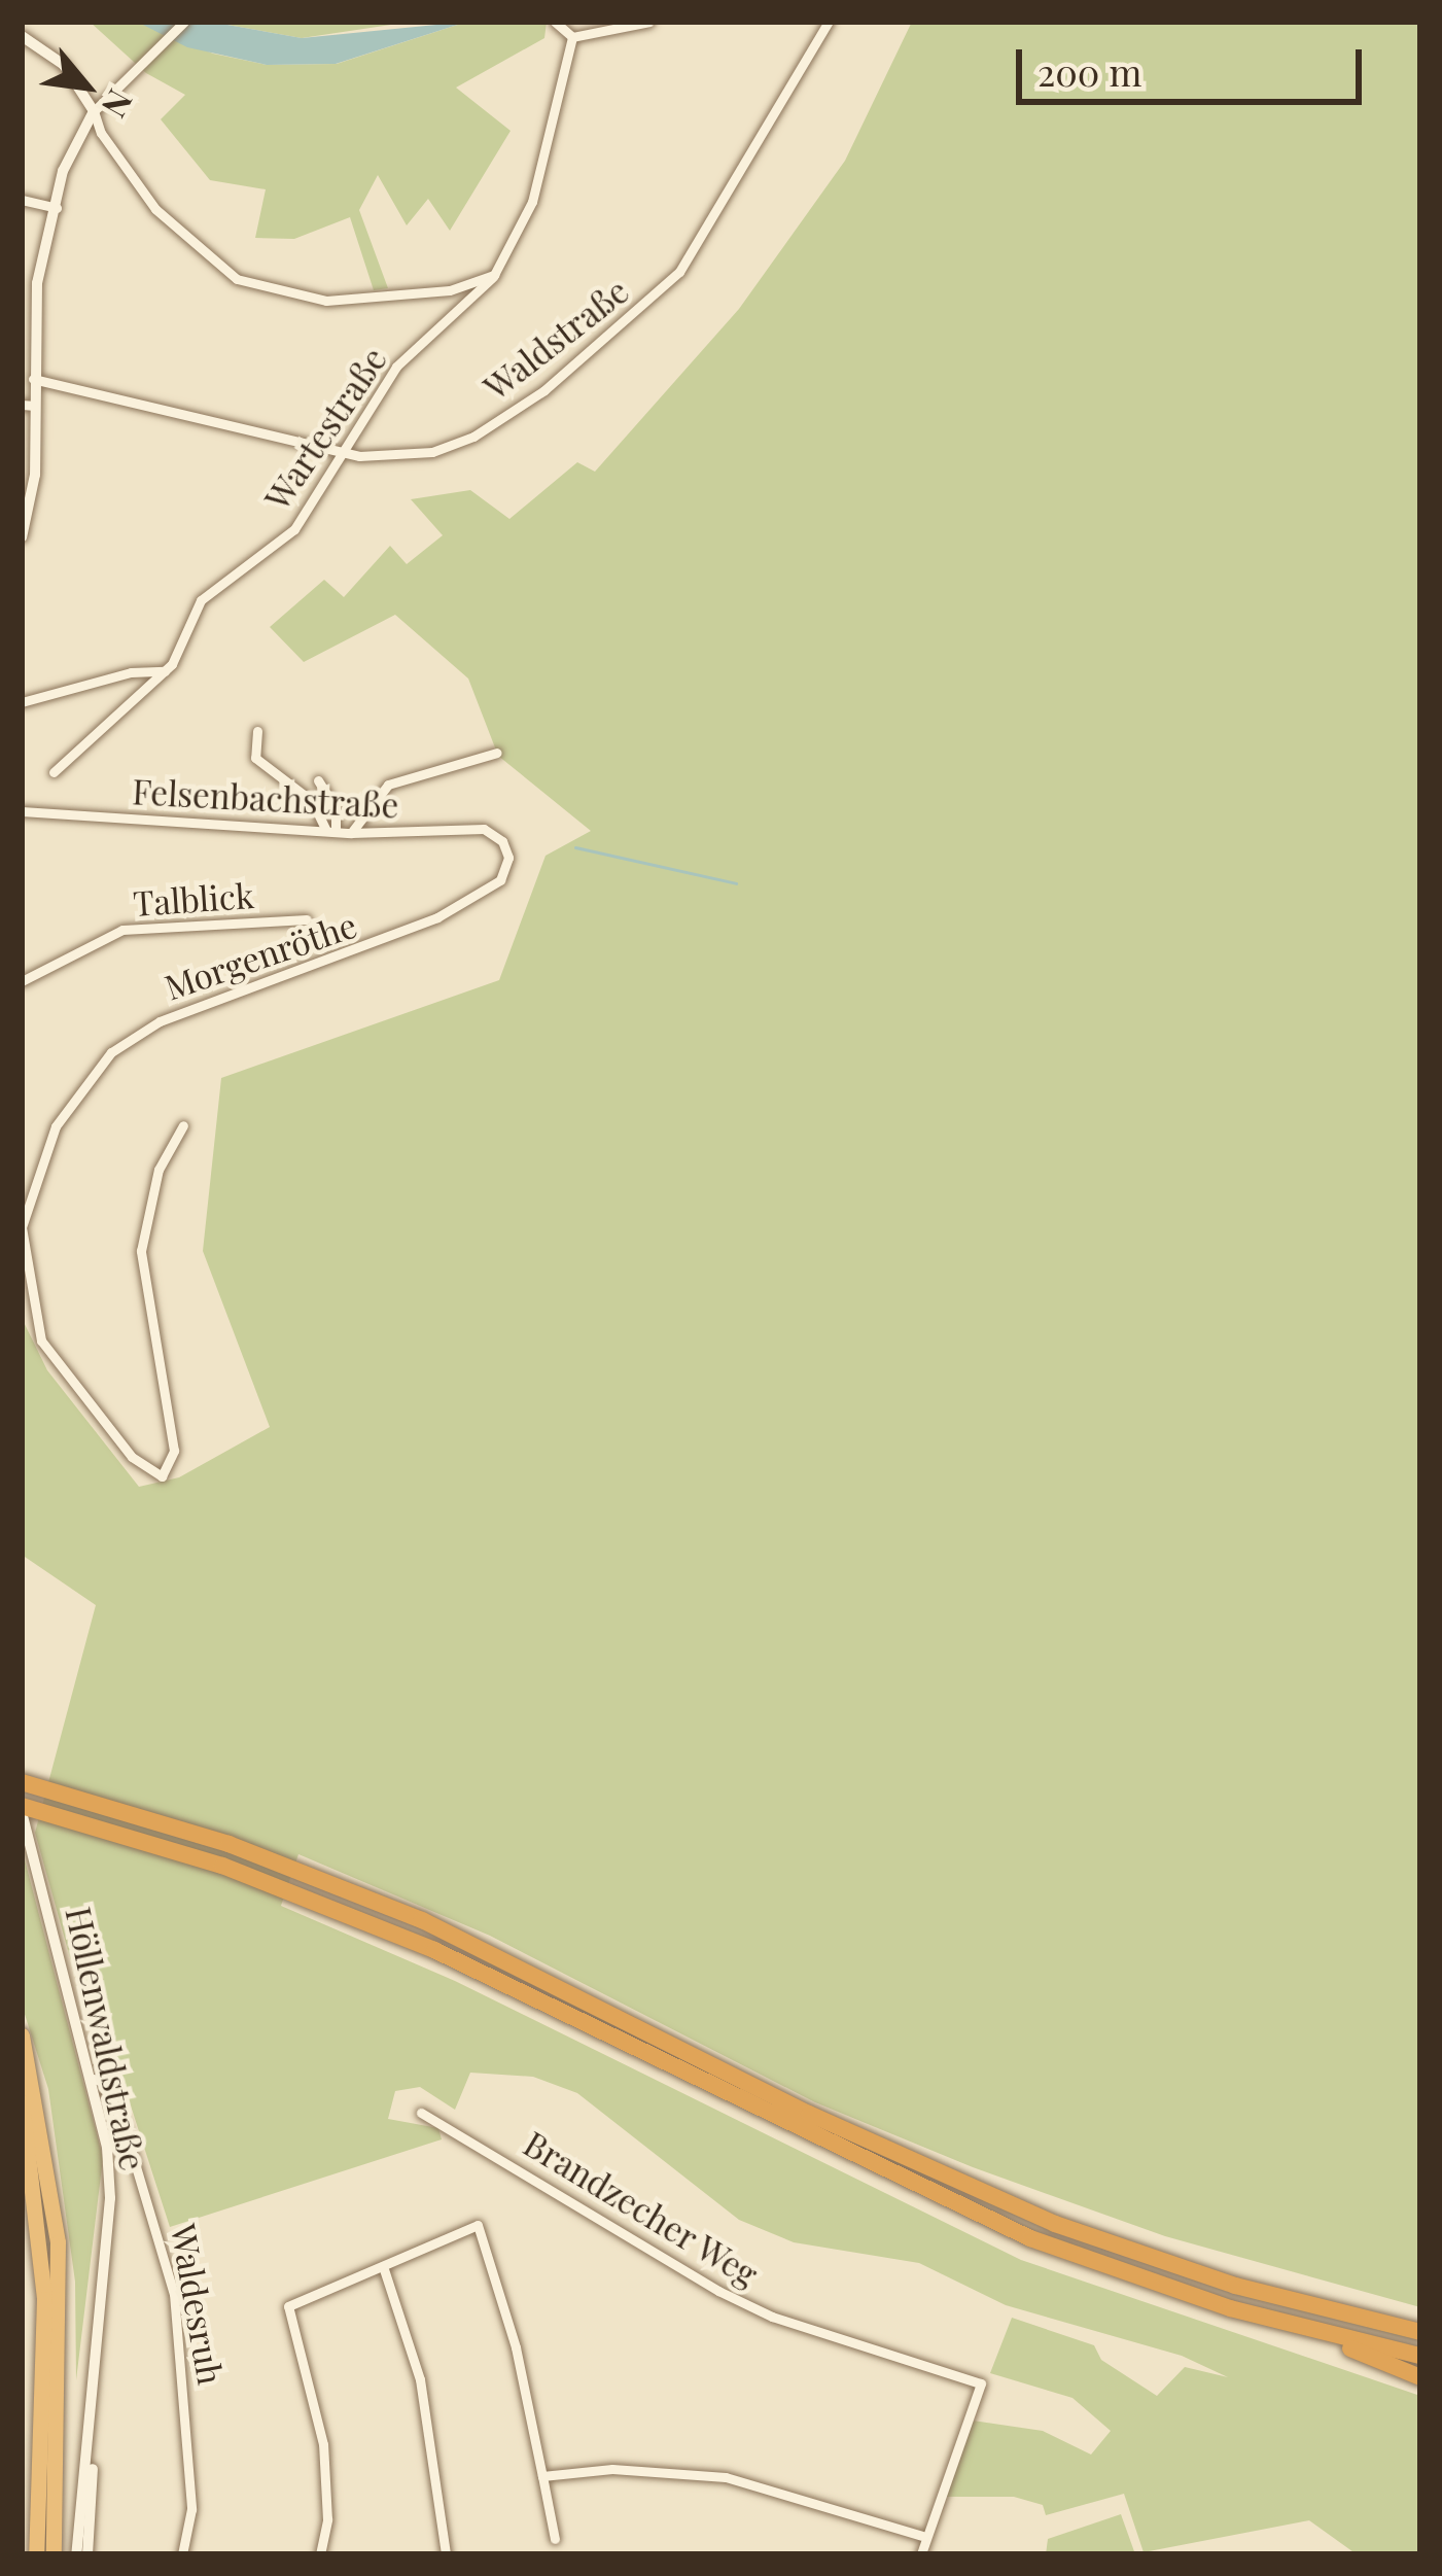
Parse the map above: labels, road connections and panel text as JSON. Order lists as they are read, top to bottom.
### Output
{
  "streets": {
    "street": [
      "Waldstraße",
      "Wartestraße",
      "Felsenbachstraße",
      "Talblick",
      "Morgenröthe",
      "Höllenwaldstraße",
      "Brandzecher Weg",
      "Waldesruh"
    ]
  },
  "crossings": [
    ["Waldstraße", "Wartestraße"],
    ["Felsenbachstraße", "Morgenröthe"],
    ["Höllenwaldstraße", "Waldesruh"]
  ],
  "scale_bar": "200 m",
  "north": "bottom right"
}
